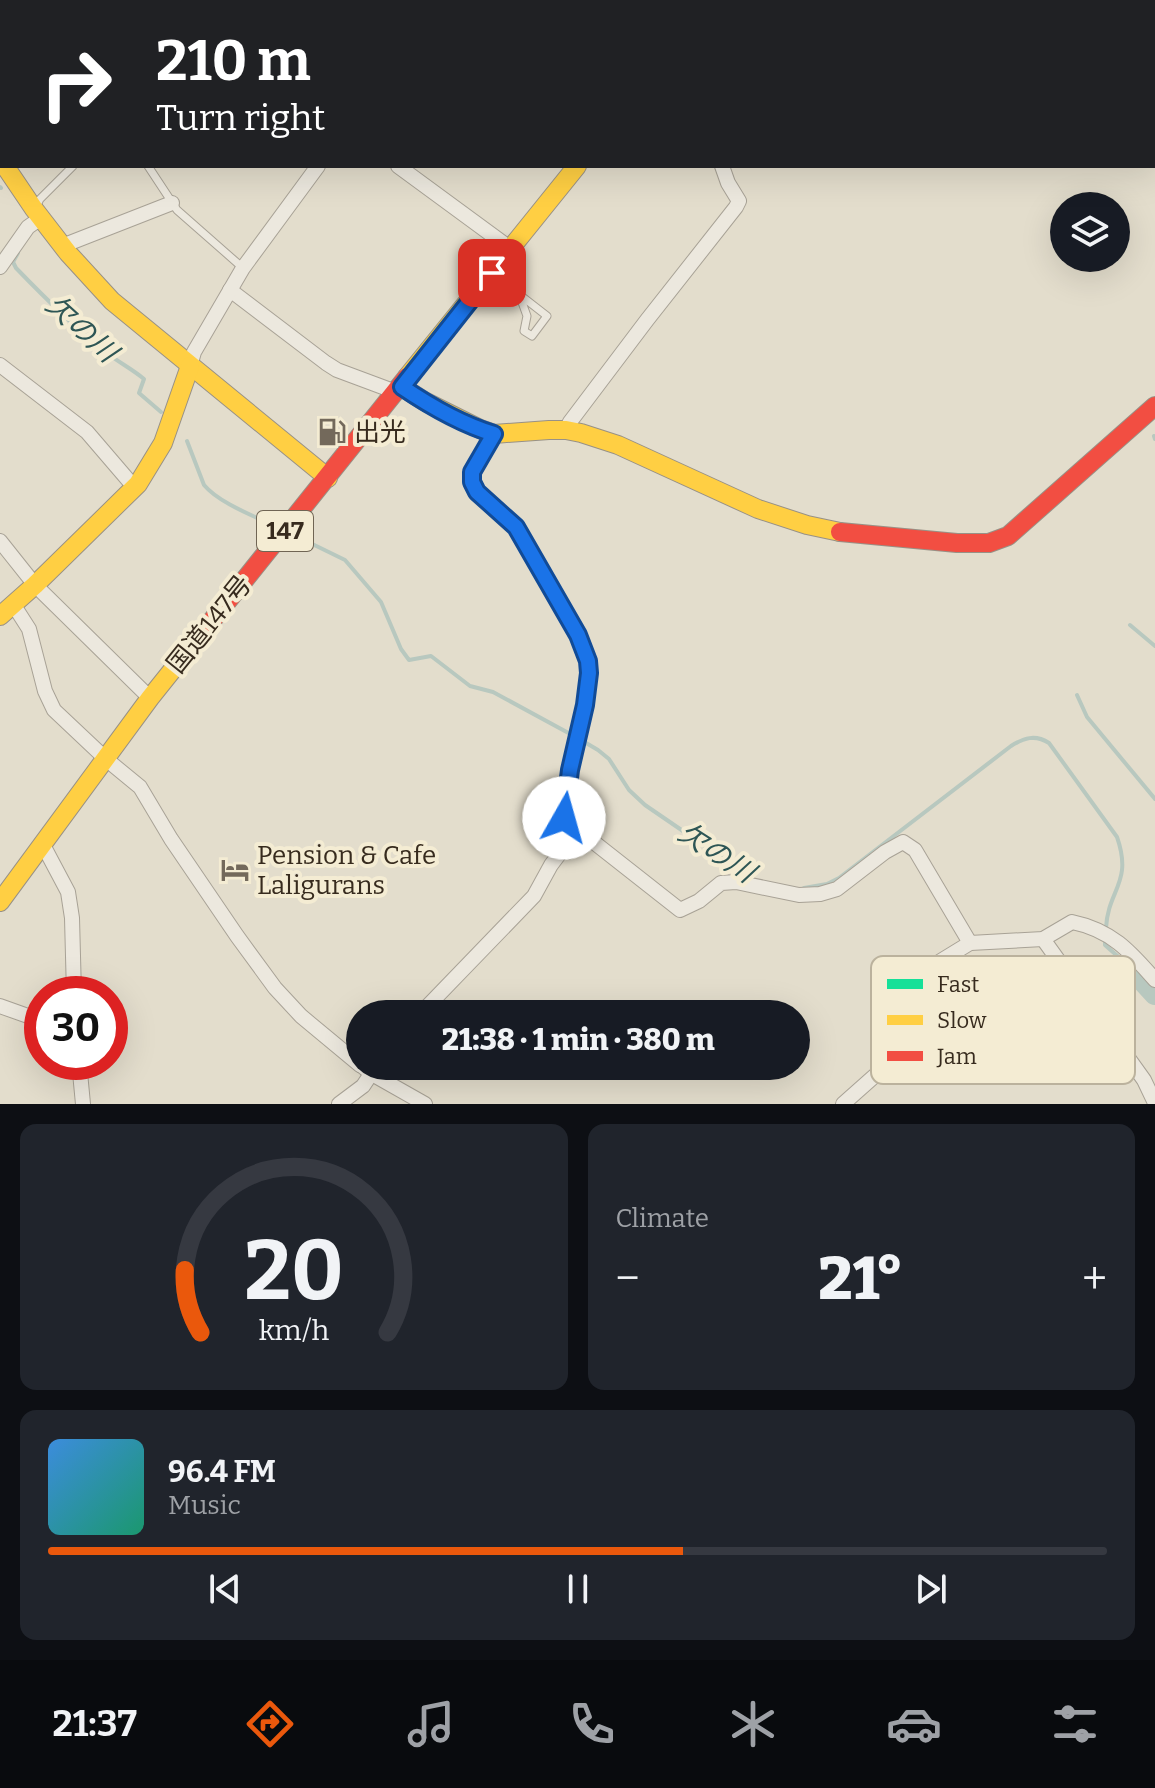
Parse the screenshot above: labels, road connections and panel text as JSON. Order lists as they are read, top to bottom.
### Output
{
  "streets": {
    "main road": ["147", "国道147号"]
  },
  "water": ["欠の川"],
  "places": {
    "fuel station": ["出光"],
    "hotel": ["Pension & Cafe Laligurans"]
  },
  "legend": ["Fast", "Slow", "Jam"],
  "page": {
    "turn": ["210 m", "Turn right"],
    "limit": "30",
    "trip": "21:38 · 1 min · 380 m",
    "tile": "Climate",
    "heat": ["−", "21°", "+"],
    "song": ["96.4 FM", "Music"],
    "tabs": "21:37",
    "gauge": ["20", "km/h"]
  }
}
